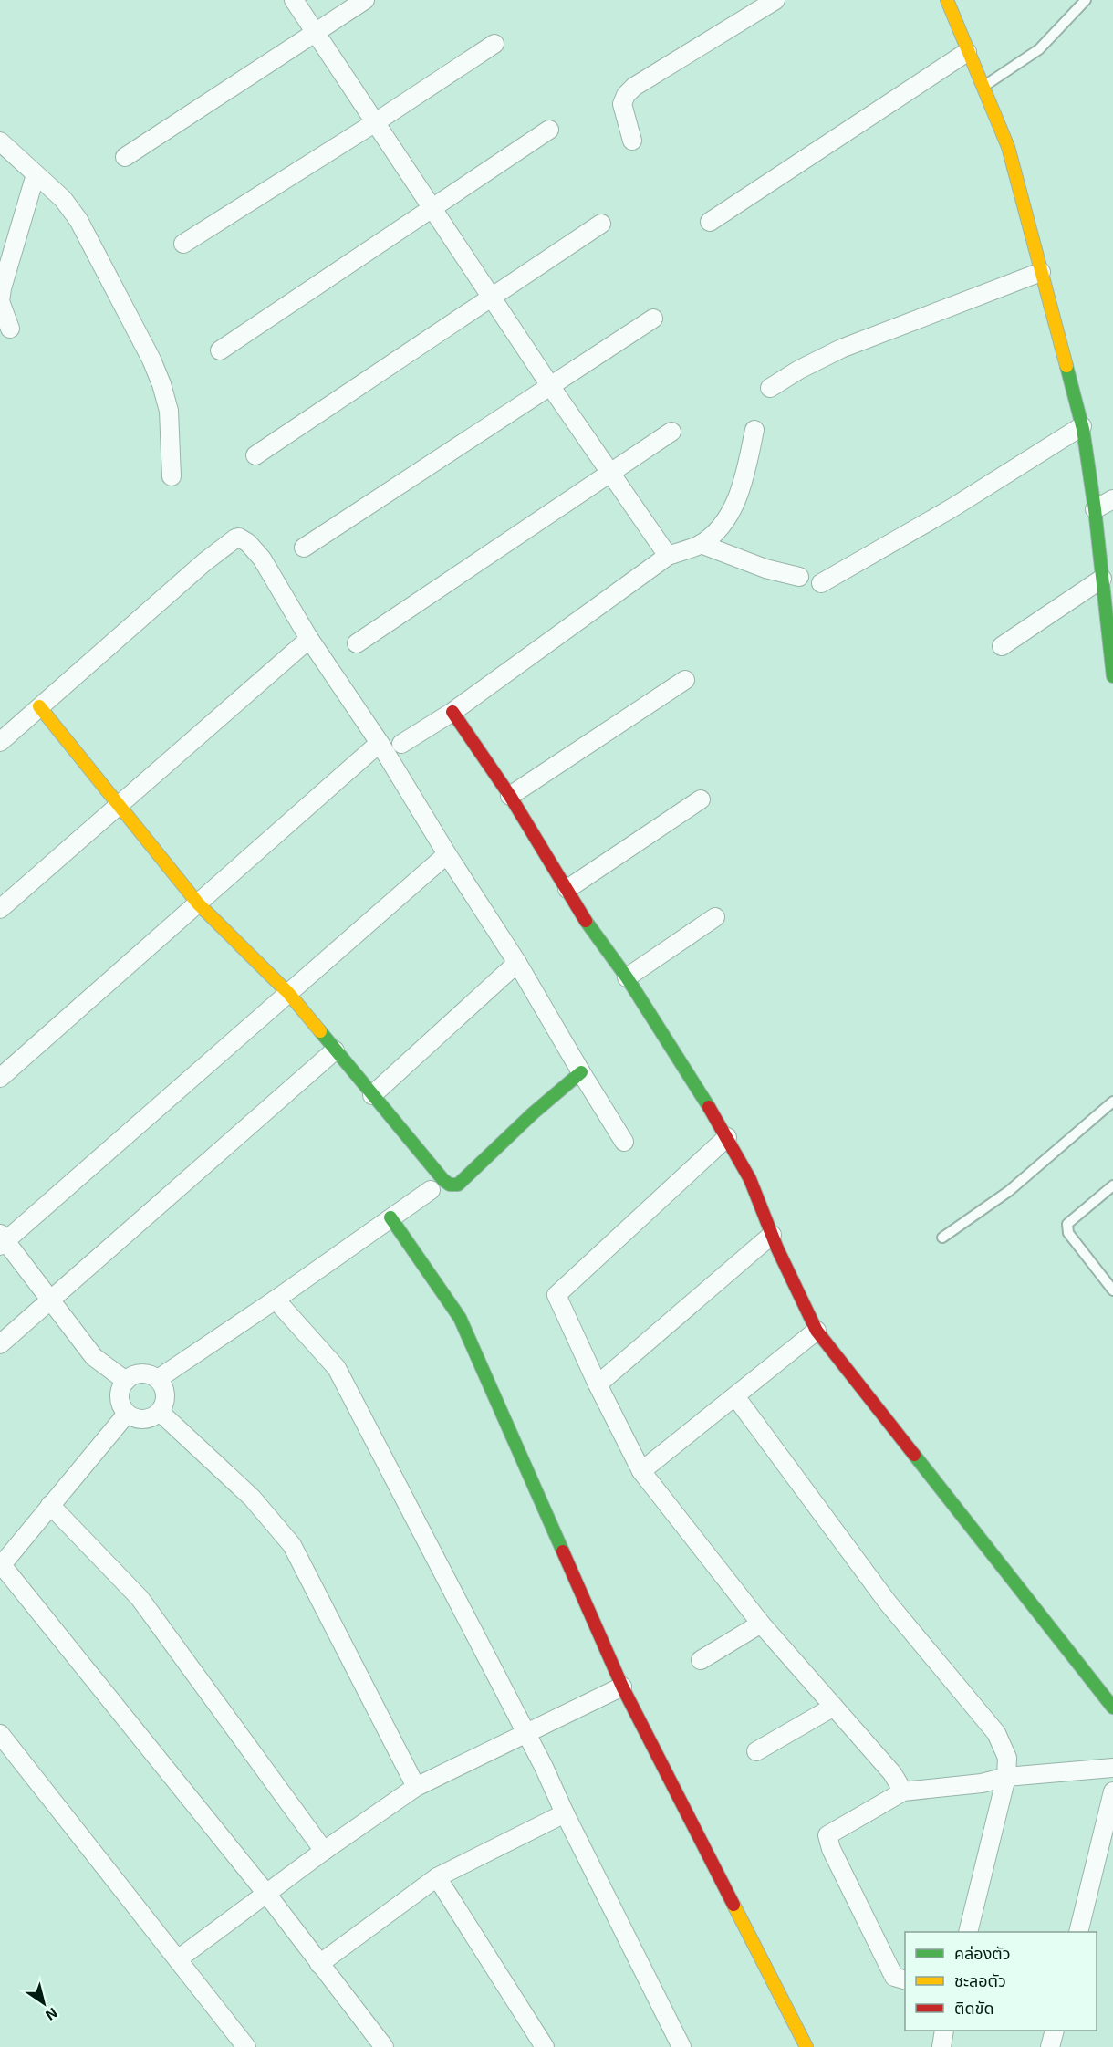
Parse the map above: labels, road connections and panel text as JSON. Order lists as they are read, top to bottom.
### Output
{
  "legend": ["คล่องตัว", "ชะลอตัว", "ติดขัด"],
  "north": "bottom right"
}
